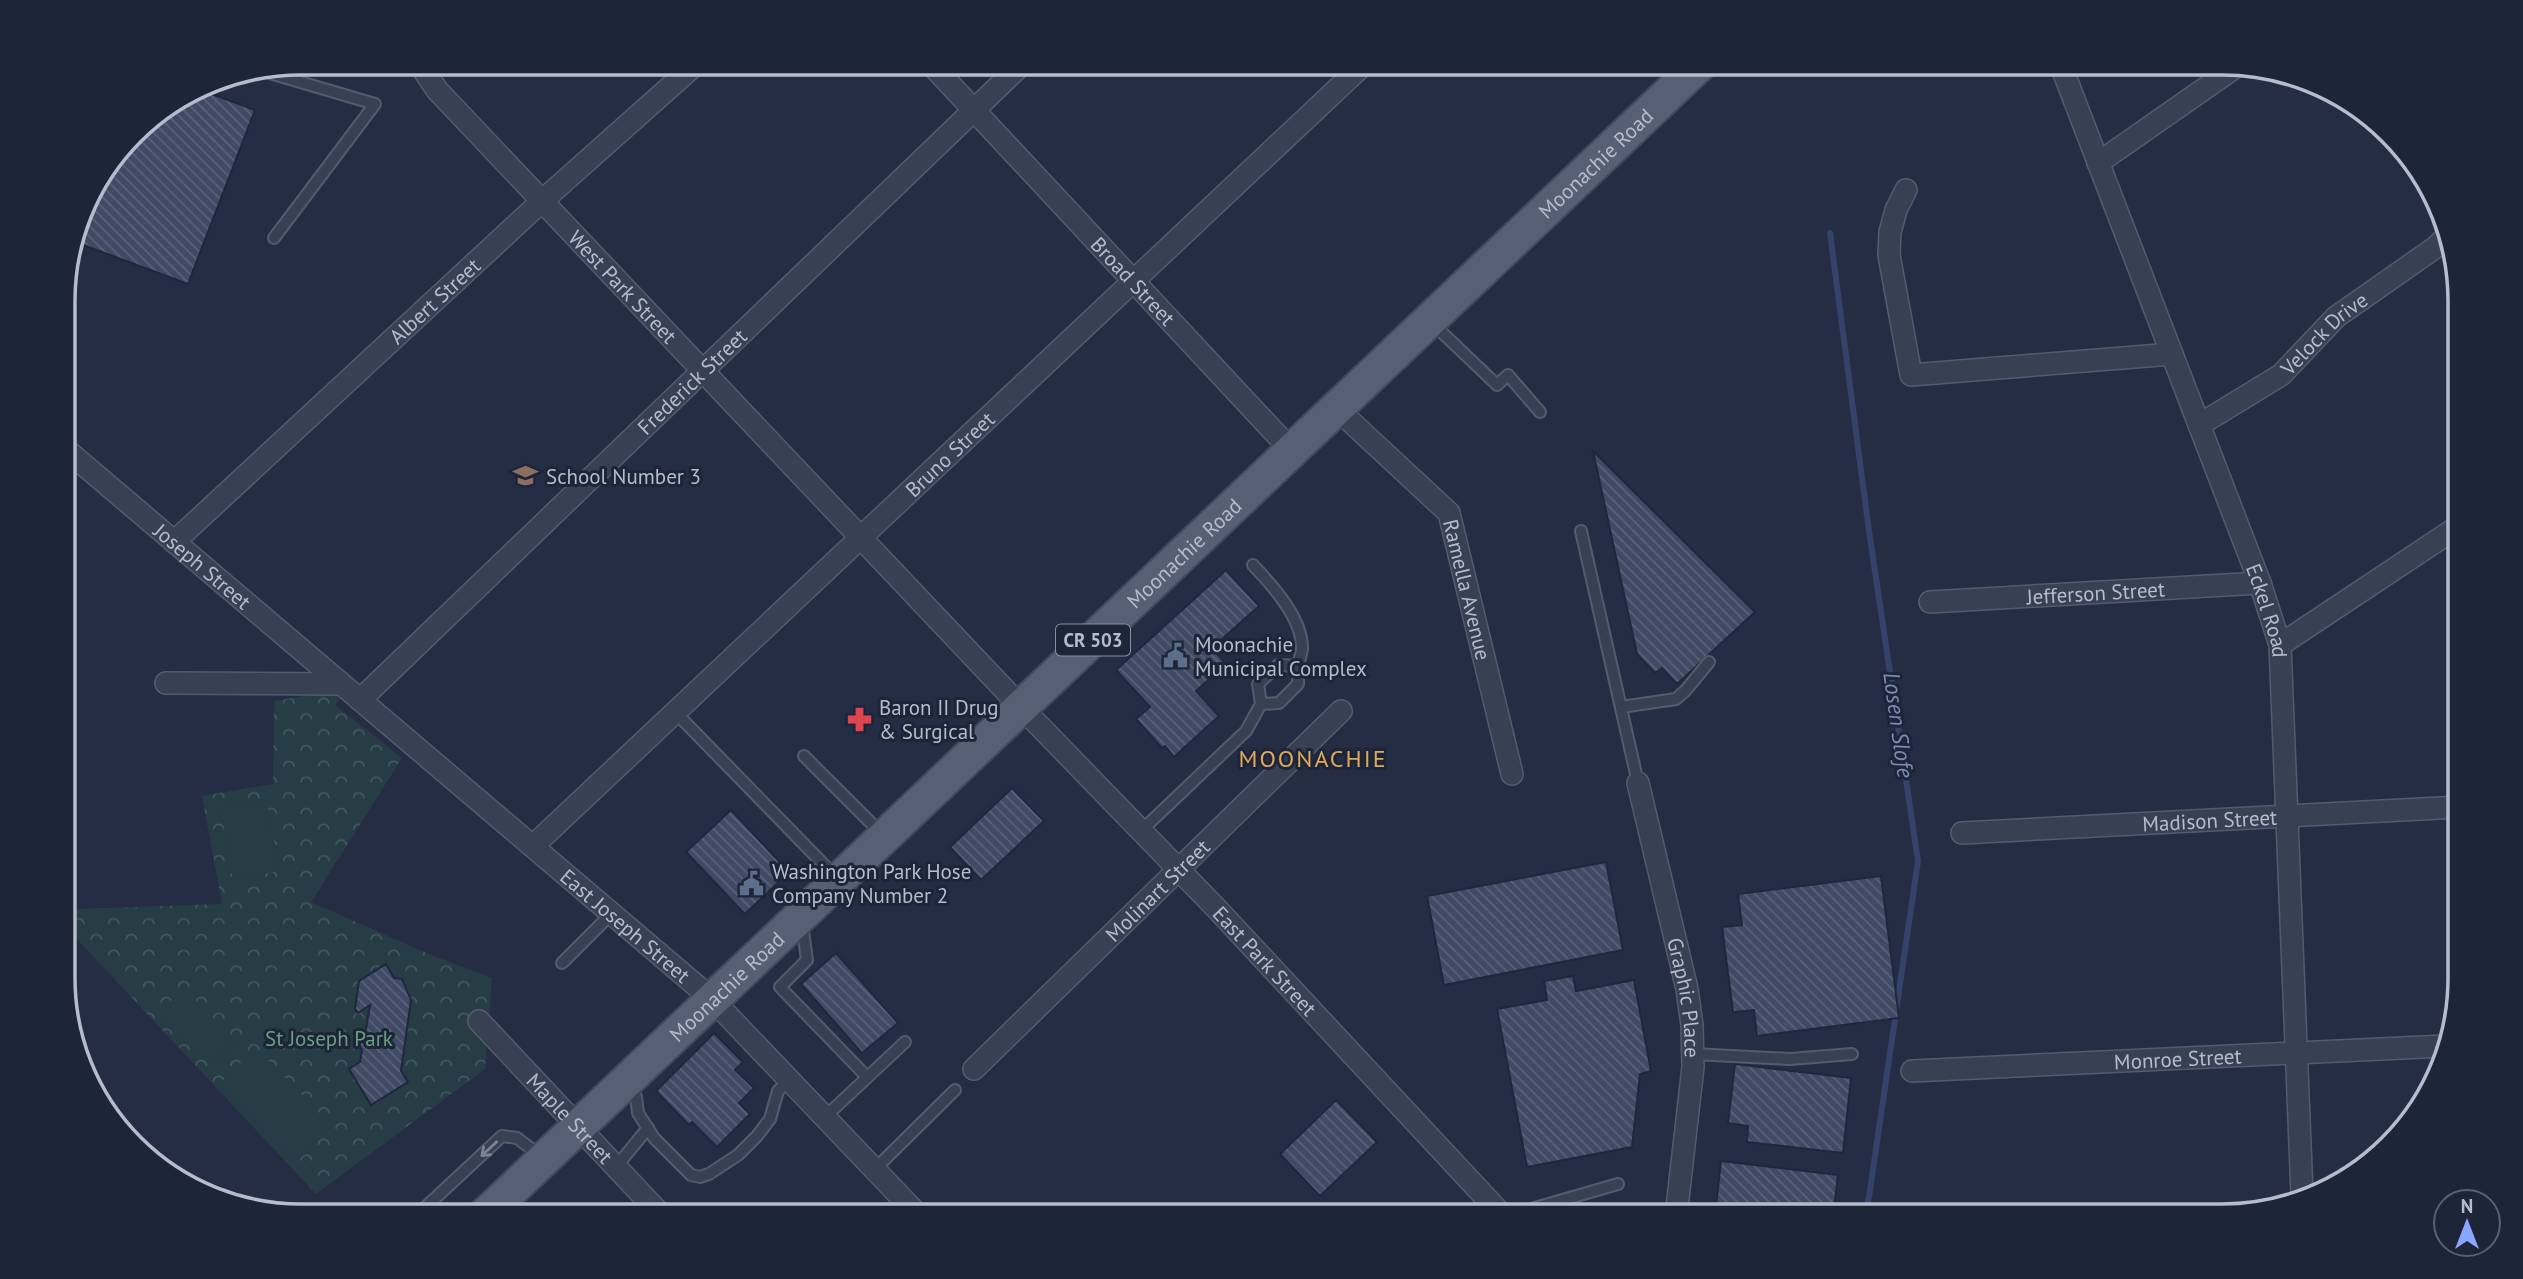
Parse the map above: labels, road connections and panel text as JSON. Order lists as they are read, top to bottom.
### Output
{
  "streets": {
    "main road": ["Moonachie Road", "CR 503"],
    "street": [
      "Broad Street",
      "West Park Street",
      "Albert Street",
      "Velock Drive",
      "Frederick Street",
      "Bruno Street",
      "Joseph Street",
      "Ramella Avenue",
      "Jefferson Street",
      "Eckel Road",
      "Madison Street",
      "Molinart Street",
      "East Joseph Street",
      "East Park Street",
      "Graphic Place",
      "Monroe Street",
      "Maple Street"
    ]
  },
  "crossings": [
    ["Moonachie Road", "Broad Street"],
    ["Moonachie Road", "West Park Street"],
    ["Moonachie Road", "Ramella Avenue"],
    ["Moonachie Road", "East Joseph Street"],
    ["Moonachie Road", "East Park Street"],
    ["Moonachie Road", "Maple Street"],
    ["Broad Street", "Frederick Street"],
    ["Broad Street", "Bruno Street"],
    ["West Park Street", "Albert Street"],
    ["West Park Street", "Frederick Street"],
    ["West Park Street", "Bruno Street"],
    ["West Park Street", "East Park Street"],
    ["Albert Street", "Joseph Street"],
    ["Velock Drive", "Eckel Road"],
    ["Frederick Street", "East Joseph Street"],
    ["Bruno Street", "East Joseph Street"],
    ["Joseph Street", "East Joseph Street"],
    ["Jefferson Street", "Eckel Road"],
    ["Eckel Road", "Madison Street"],
    ["Eckel Road", "Monroe Street"],
    ["Molinart Street", "East Park Street"]
  ],
  "districts": ["MOONACHIE"],
  "water": ["Losen Slofe"],
  "parks": ["St Joseph Park"],
  "places": {
    "school or university": ["School Number 3"],
    "public building": ["Moonachie Municipal Complex", "Washington Park Hose Company Number 2"],
    "pharmacy": ["Baron II Drug & Surgical"]
  },
  "north": "top"
}
